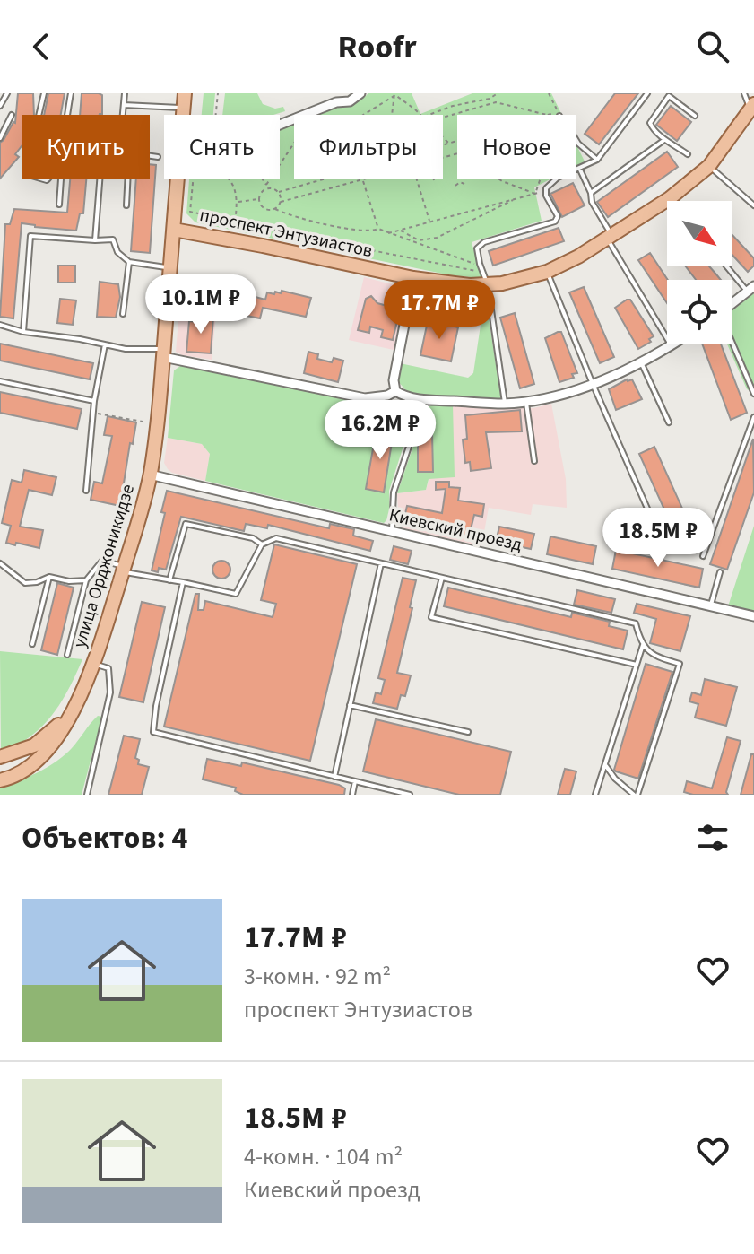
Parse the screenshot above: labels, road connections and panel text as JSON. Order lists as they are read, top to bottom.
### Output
{
  "streets": {
    "main road": ["проспект Энтузиастов", "улица Орджоникидзе"],
    "street": ["Киевский проезд"]
  },
  "crossings": [
    ["проспект Энтузиастов", "улица Орджоникидзе"],
    ["Киевский проезд", "улица Орджоникидзе"]
  ],
  "north": "bottom right",
  "page": {
    "header": "Roofr",
    "chip": [
      "Купить",
      "Снять",
      "Фильтры",
      "Новое"
    ],
    "price": [
      "10.1M ₽",
      "17.7M ₽",
      "16.2M ₽",
      "18.5M ₽"
    ],
    "heading": "Объектов: 4",
    "list": [
      {
        "name": "17.7M ₽",
        "note": "3-комн. · 92 m² · проспект Энтузиастов"
      },
      {
        "name": "18.5M ₽",
        "note": "4-комн. · 104 m² · Киевский проезд"
      }
    ]
  }
}
